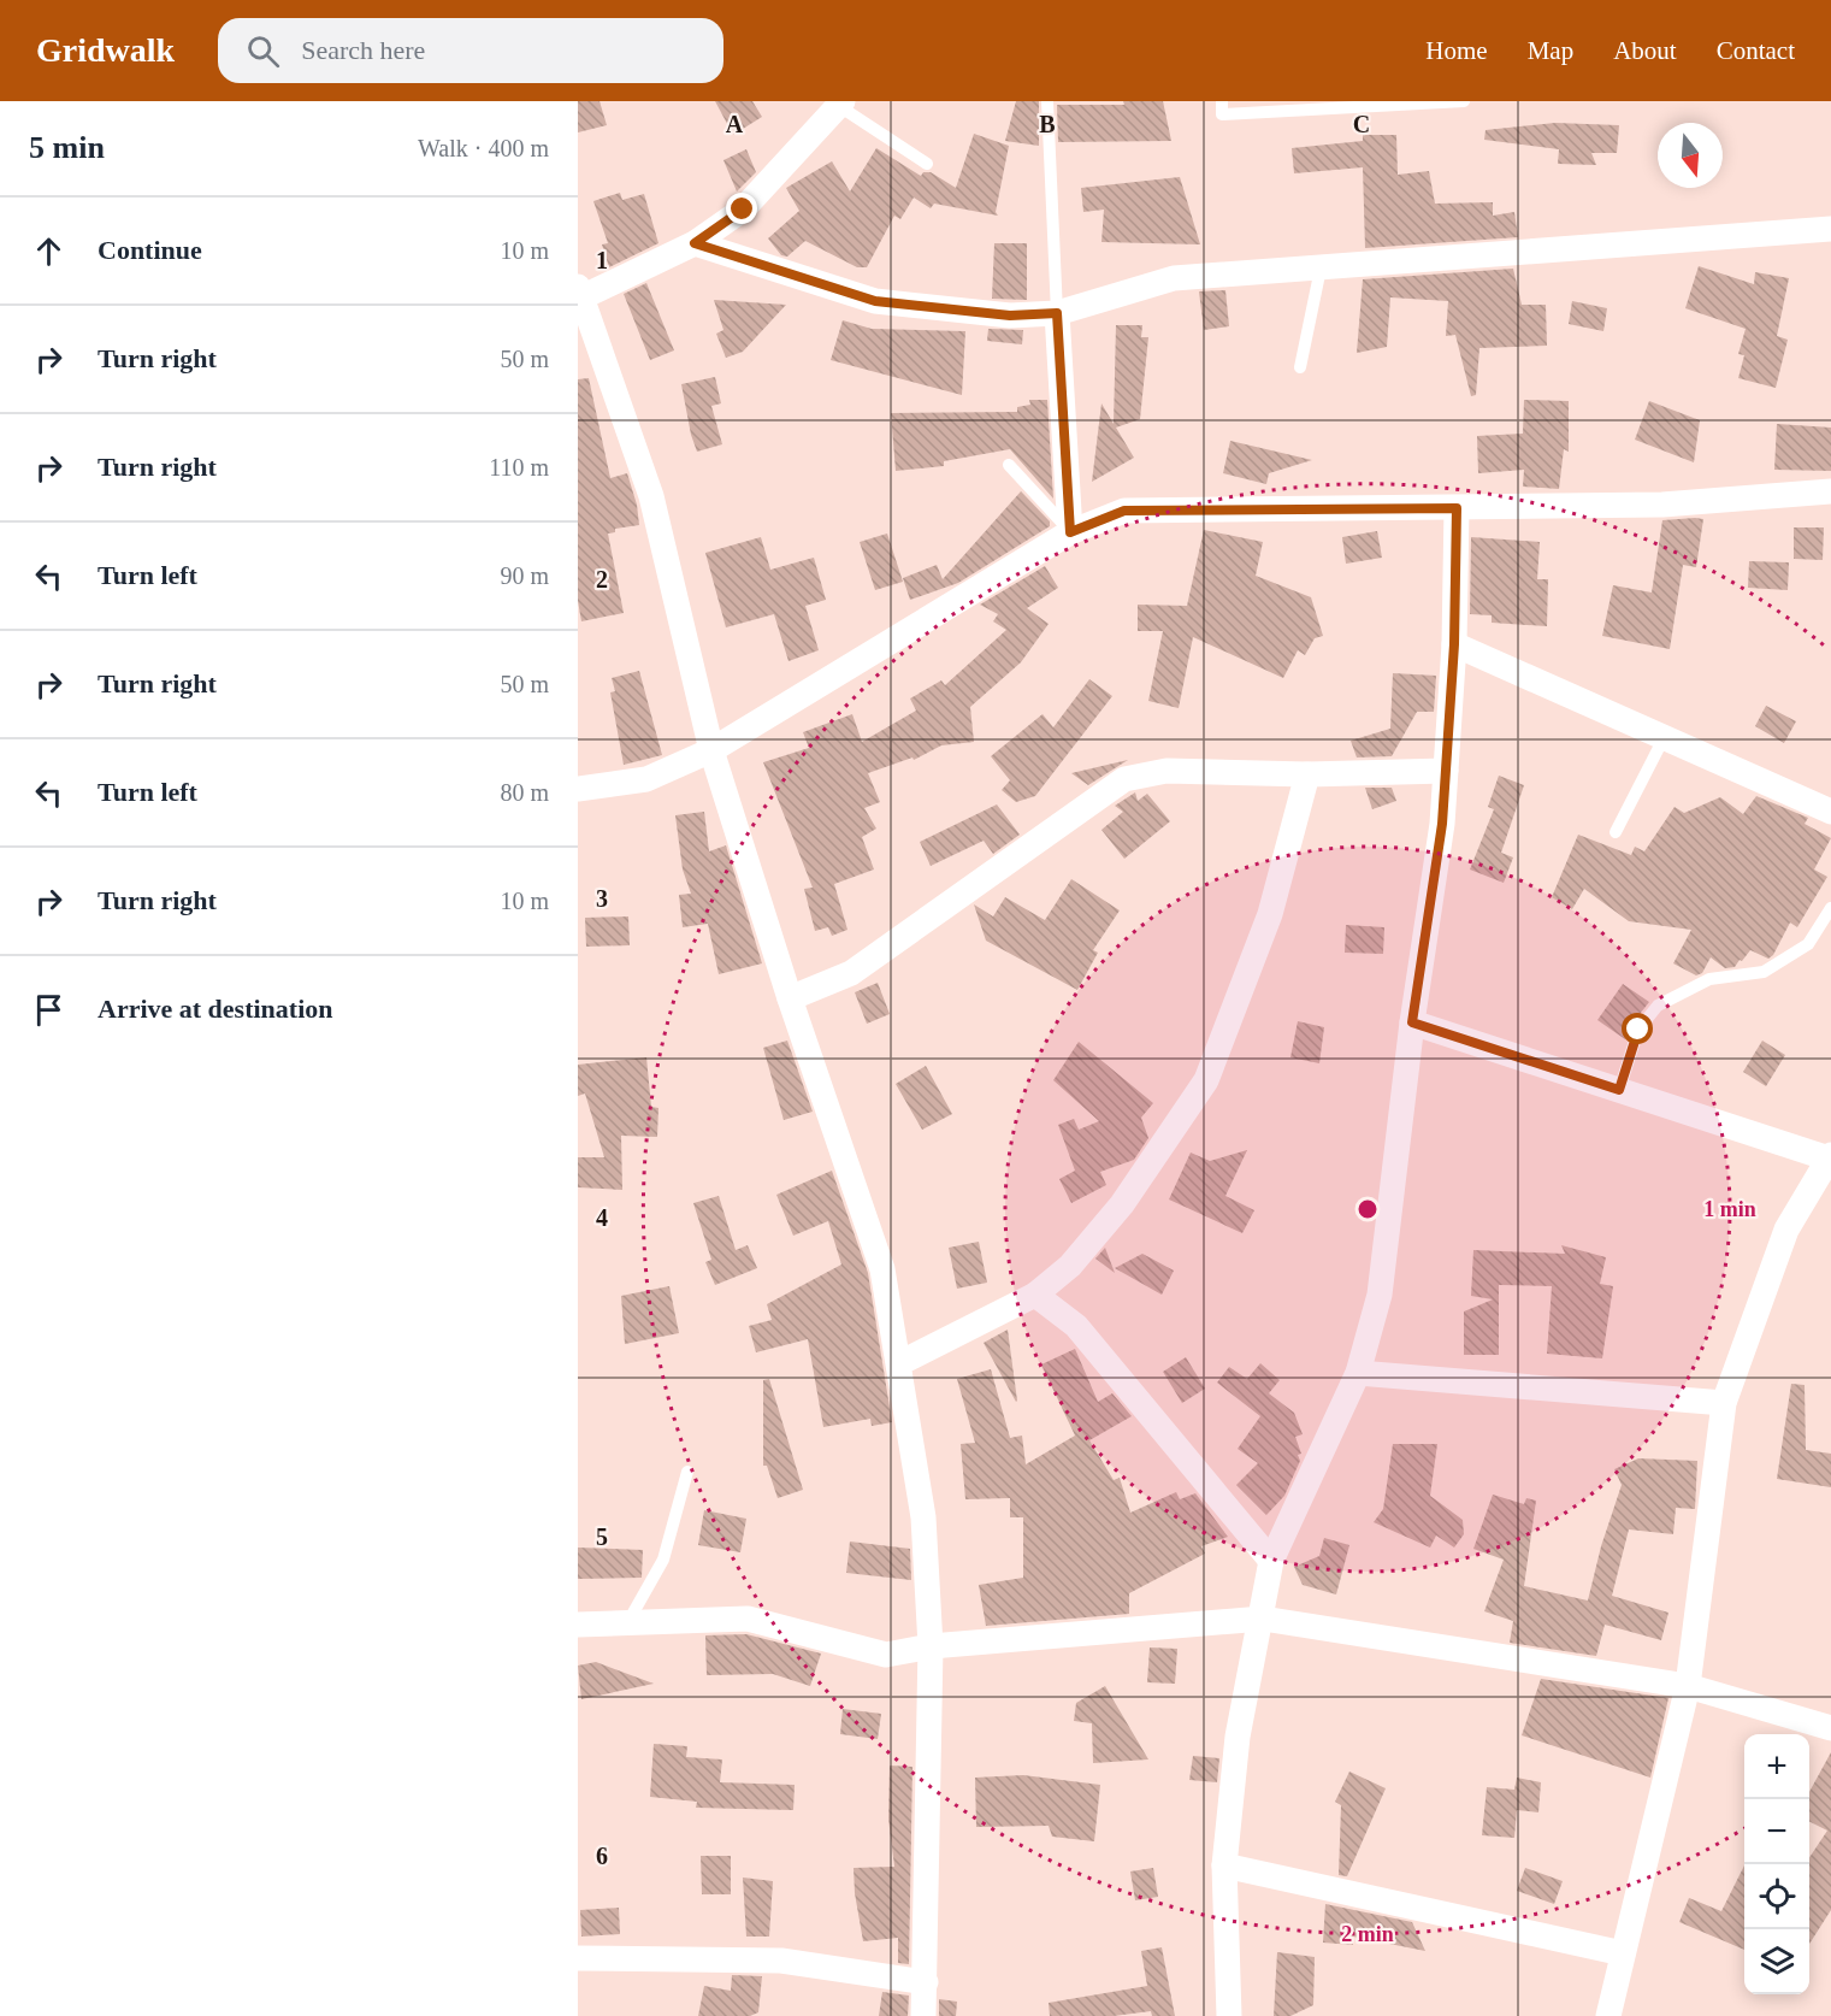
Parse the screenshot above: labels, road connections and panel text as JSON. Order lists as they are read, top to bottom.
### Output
{
  "north": "bottom",
  "page": {
    "header": "Gridwalk",
    "search": "Search here",
    "nav": [
      "Home",
      "Map",
      "About",
      "Contact"
    ],
    "heading": ["5 min", "Walk · 400 m"],
    "list": [
      ["Continue", "10 m"],
      ["Turn right", "50 m"],
      ["Turn right", "110 m"],
      ["Turn left", "90 m"],
      ["Turn right", "50 m"],
      ["Turn left", "80 m"],
      ["Turn right", "10 m"],
      "Arrive at destination"
    ],
    "map_buttons": ["+", "−"]
  },
  "grid": {
    "columns": ["A", "B", "C"],
    "rows": [
      "1",
      "2",
      "3",
      "4",
      "5",
      "6"
    ]
  },
  "rings": ["1 min", "2 min"]
}
